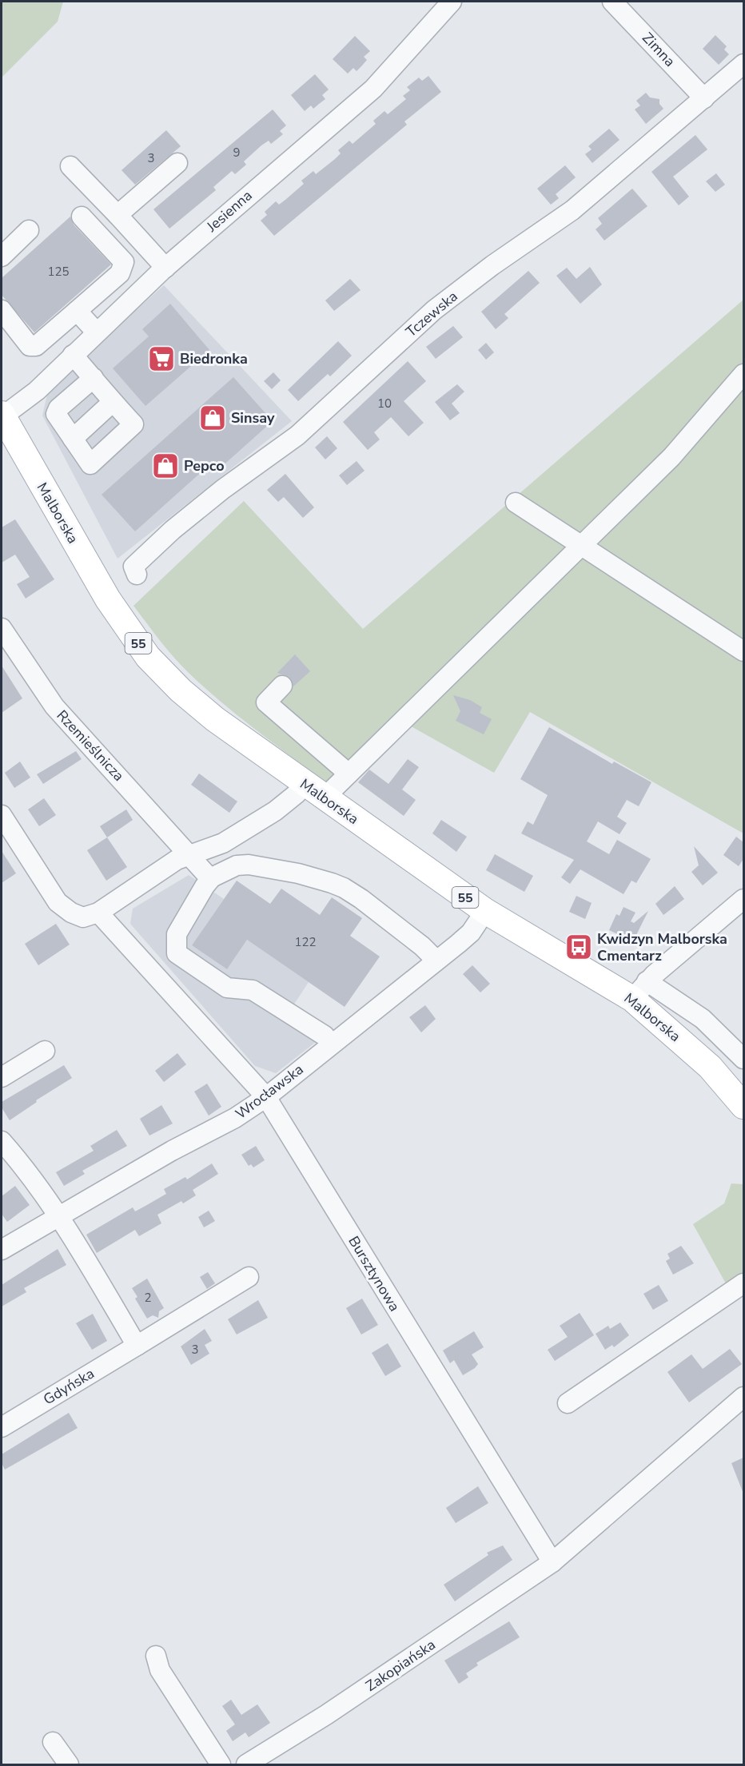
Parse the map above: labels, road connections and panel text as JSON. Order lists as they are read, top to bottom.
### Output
{
  "streets": {
    "main road": ["Malborska", "55"],
    "street": [
      "Zimna",
      "Jesienna",
      "Tczewska",
      "Rzemieślnicza",
      "Wrocławska",
      "Bursztynowa",
      "Gdyńska",
      "Zakopiańska"
    ]
  },
  "crossings": [
    ["Zimna", "Tczewska"],
    ["Jesienna", "Malborska"],
    ["Malborska", "Wrocławska"],
    ["Wrocławska", "Bursztynowa"],
    ["Bursztynowa", "Zakopiańska"]
  ],
  "places": {
    "supermarket": ["Biedronka"],
    "shop": ["Sinsay", "Pepco"],
    "bus stop": ["Kwidzyn Malborska Cmentarz"]
  },
  "house_numbers": [
    "9",
    "3",
    "125",
    "10",
    "122",
    "2",
    "3"
  ]
}
